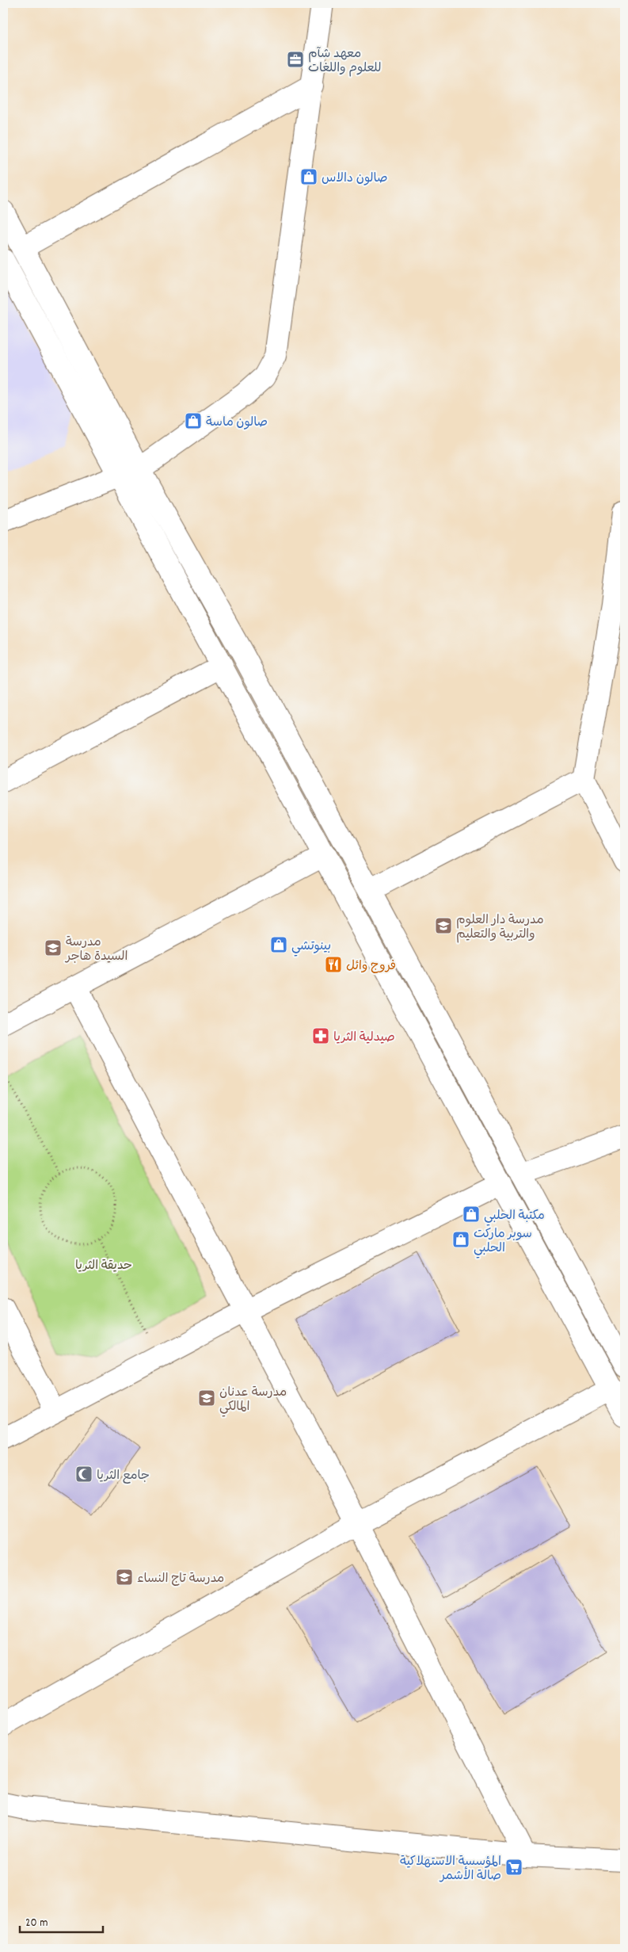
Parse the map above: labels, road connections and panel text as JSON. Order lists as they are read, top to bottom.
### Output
{
  "parks": ["حديقة الثريا"],
  "places": {
    "office": ["معهد شآم للعلوم واللغات"],
    "shop": [
      "صالون دالاس",
      "صالون ماسة",
      "بينوتشي",
      "مكتبة الحلبي",
      "سوبر ماركت الحلبي"
    ],
    "school or university": [
      "مدرسة دار العلوم والتربية والتعليم",
      "مدرسة السيدة هاجر",
      "مدرسة عدنان المالكي",
      "مدرسة تاج النساء"
    ],
    "restaurant": ["فروج وائل"],
    "pharmacy": ["صيدلية الثريا"],
    "mosque": ["جامع الثريا"],
    "supermarket": ["المؤسسة الاستهلاكية صالة الأشمر"]
  },
  "scale_bar": "20 m"
}
